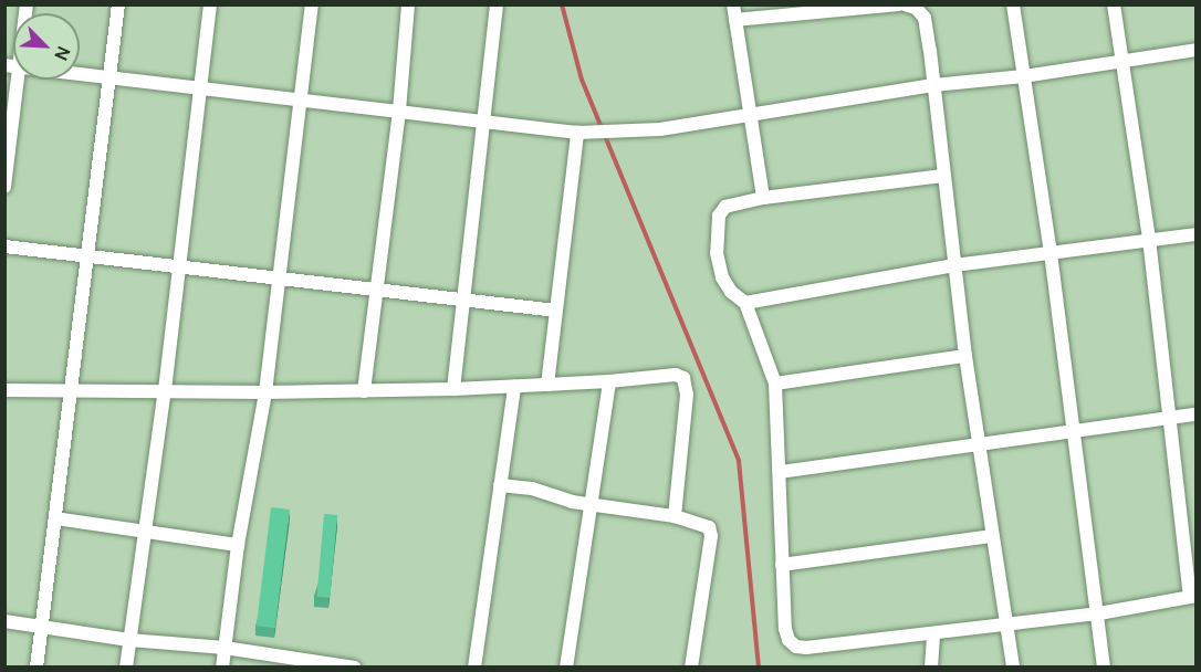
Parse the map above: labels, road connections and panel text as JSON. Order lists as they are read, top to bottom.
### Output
{
  "north": "bottom right"
}
